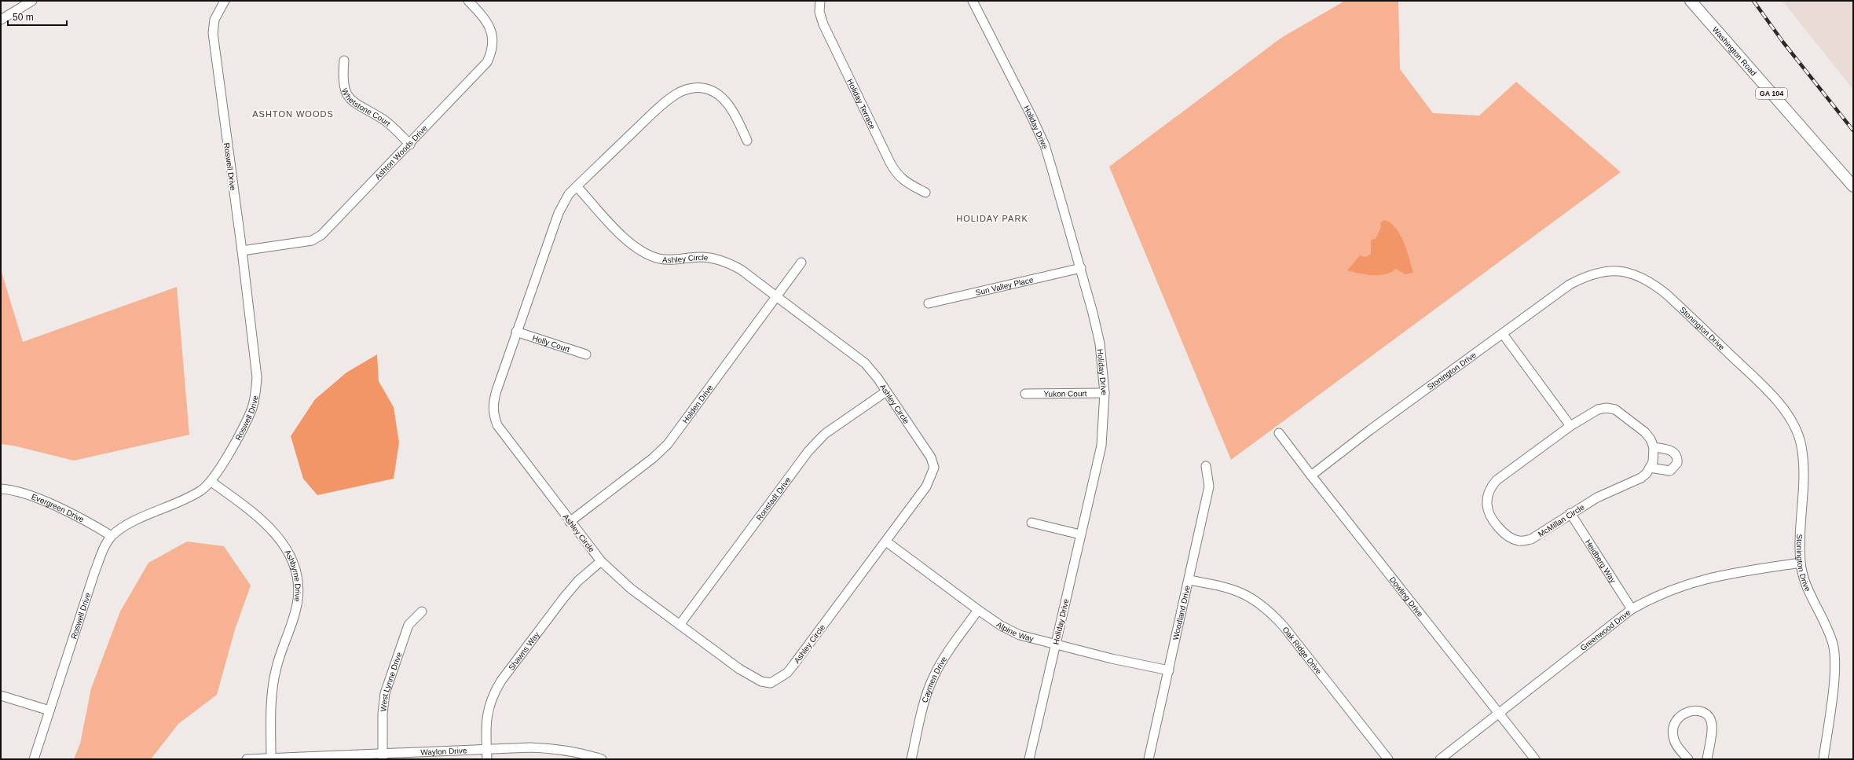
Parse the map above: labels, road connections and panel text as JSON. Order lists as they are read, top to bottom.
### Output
{
  "streets": {
    "main road": ["Washington Road", "GA 104"],
    "street": [
      "Holiday Terrace",
      "Whetstone Court",
      "Holiday Drive",
      "Ashton Woods Drive",
      "Roswell Drive",
      "Ashley Circle",
      "Sun Valley Place",
      "Stonington Drive",
      "Holly Court",
      "Yukon Court",
      "Holden Drive",
      "Ronstadt Drive",
      "Evergreen Drive",
      "McMillan Circle",
      "Heidberg Way",
      "Ashbyrne Drive",
      "Dowling Drive",
      "Woodland Drive",
      "Greenwood Drive",
      "Alpine Way",
      "Oak Ridge Drive",
      "Shawns Way",
      "Caymen Drive",
      "West Lynne Drive",
      "Waylon Drive"
    ]
  },
  "crossings": [
    ["Whetstone Court", "Ashton Woods Drive"],
    ["Holiday Drive", "Sun Valley Place"],
    ["Holiday Drive", "Yukon Court"],
    ["Holiday Drive", "Alpine Way"],
    ["Ashton Woods Drive", "Roswell Drive"],
    ["Roswell Drive", "Evergreen Drive"],
    ["Roswell Drive", "Ashbyrne Drive"],
    ["Ashley Circle", "Holly Court"],
    ["Ashley Circle", "Holden Drive"],
    ["Ashley Circle", "Ronstadt Drive"],
    ["Ashley Circle", "Alpine Way"],
    ["Ashley Circle", "Shawns Way"],
    ["Stonington Drive", "Dowling Drive"],
    ["Stonington Drive", "Greenwood Drive"],
    ["McMillan Circle", "Heidberg Way"],
    ["Heidberg Way", "Greenwood Drive"],
    ["Ashbyrne Drive", "Waylon Drive"],
    ["Dowling Drive", "Greenwood Drive"],
    ["Woodland Drive", "Alpine Way"],
    ["Woodland Drive", "Oak Ridge Drive"],
    ["Alpine Way", "Caymen Drive"],
    ["Shawns Way", "Waylon Drive"],
    ["West Lynne Drive", "Waylon Drive"]
  ],
  "districts": ["ASHTON WOODS", "HOLIDAY PARK"],
  "scale_bar": "50 m"
}
